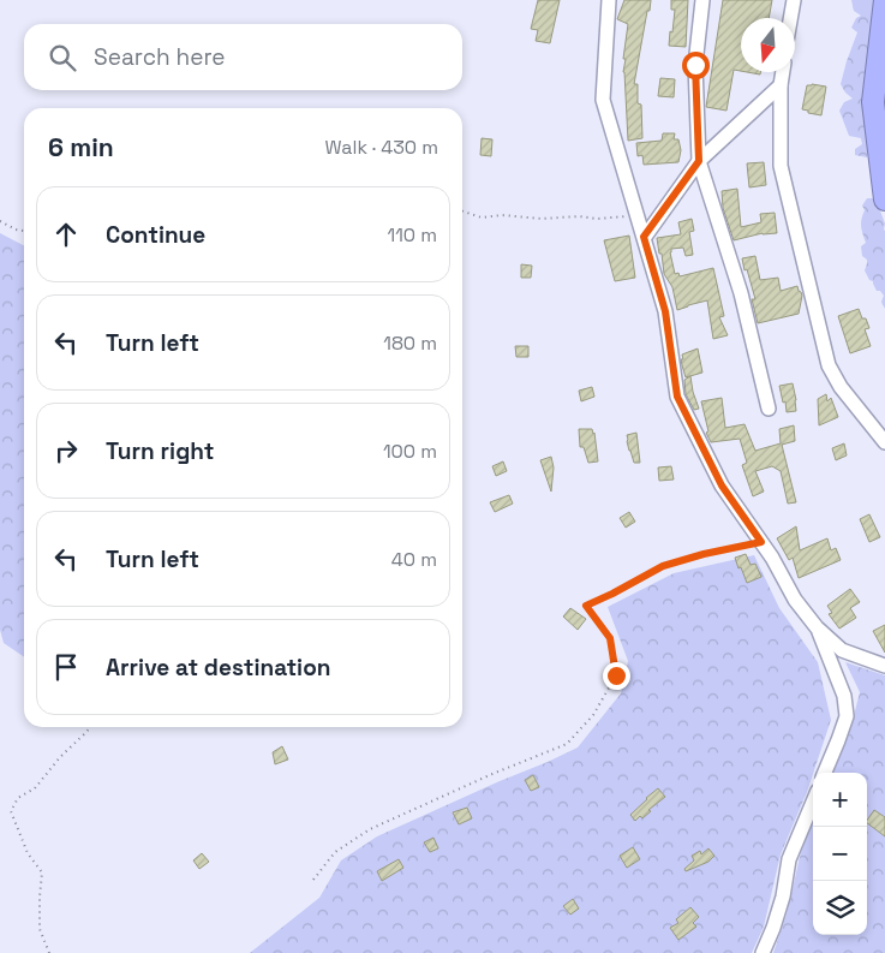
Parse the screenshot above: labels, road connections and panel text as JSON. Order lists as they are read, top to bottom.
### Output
{
  "north": "bottom",
  "page": {
    "search": "Search here",
    "heading": ["6 min", "Walk · 430 m"],
    "list": [
      ["Continue", "110 m"],
      ["Turn left", "180 m"],
      ["Turn right", "100 m"],
      ["Turn left", "40 m"],
      "Arrive at destination"
    ],
    "map_buttons": ["+", "−"]
  }
}
